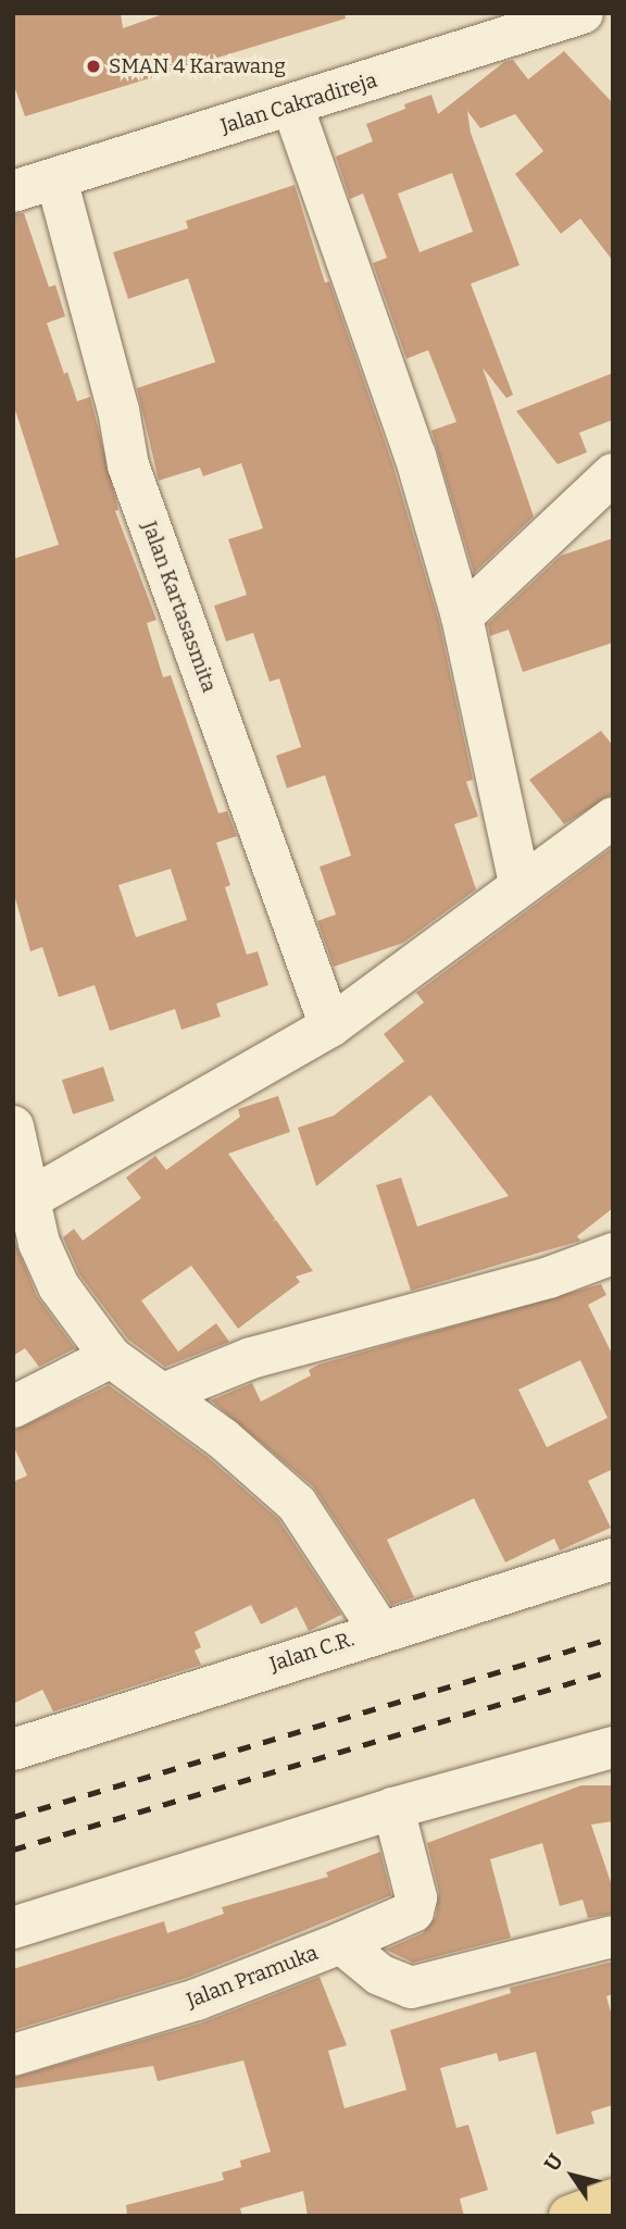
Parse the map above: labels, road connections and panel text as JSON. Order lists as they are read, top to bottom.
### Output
{
  "streets": {
    "street": [
      "Jalan Cakradireja",
      "Jalan Kartasasmita",
      "Jalan C.R.",
      "Jalan Pramuka"
    ]
  },
  "crossings": [
    ["Jalan Cakradireja", "Jalan Kartasasmita"]
  ],
  "places": ["SMAN 4 Karawang"],
  "north": "top left"
}
